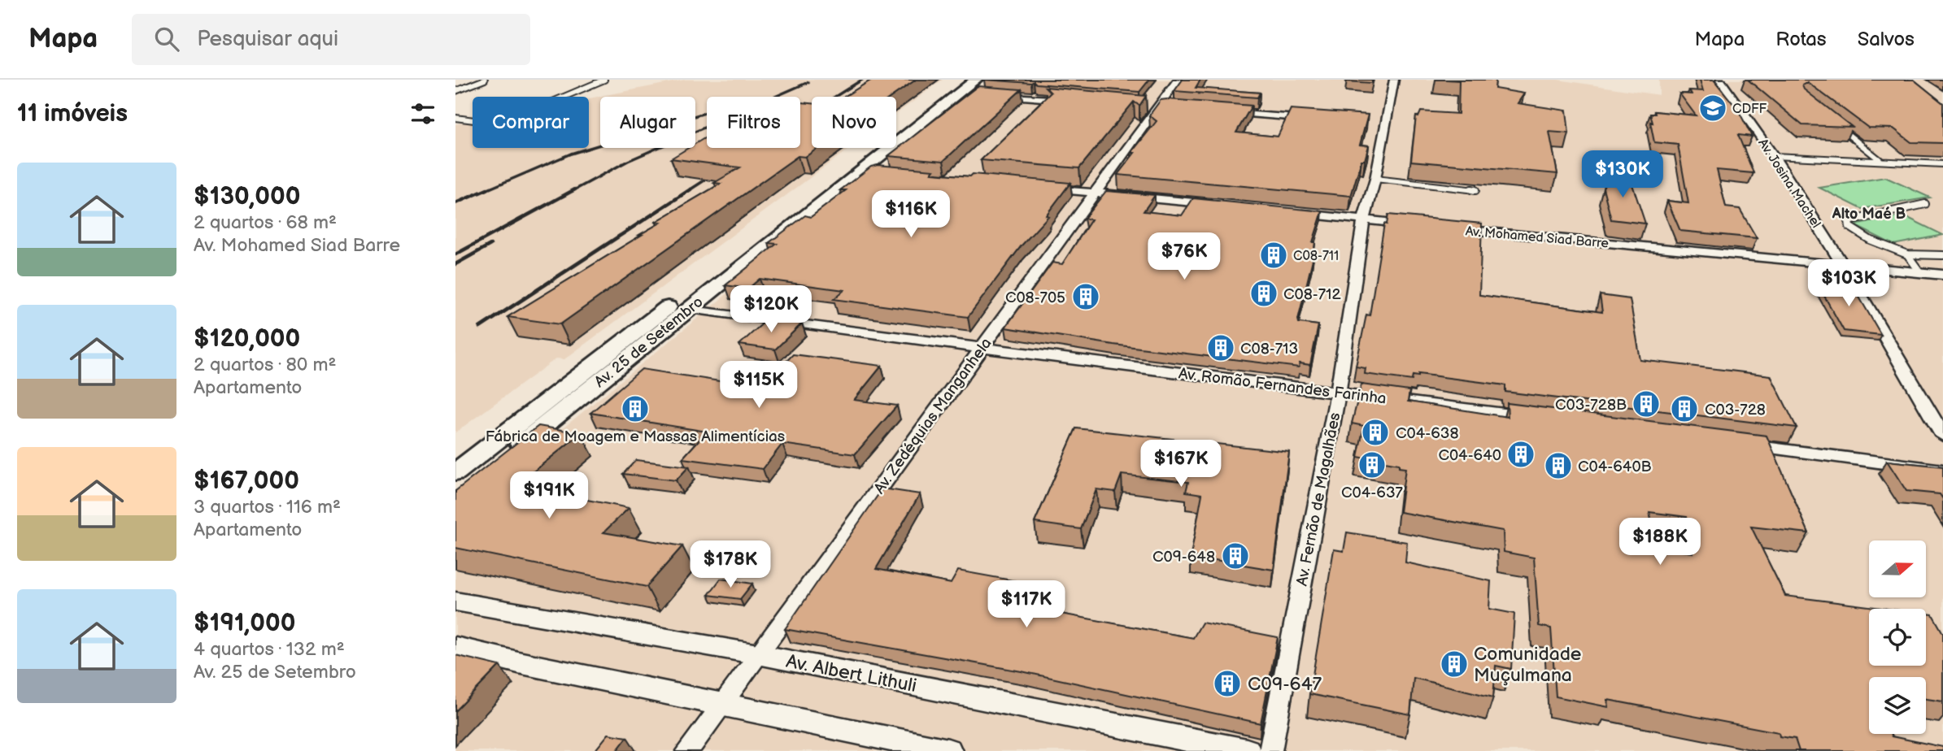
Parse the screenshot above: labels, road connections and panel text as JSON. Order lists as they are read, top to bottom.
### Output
{
  "streets": {
    "main road": ["Av. 25 de Setembro"],
    "street": [
      "Av. Josina Machel",
      "Av. Mohamed Siad Barre",
      "Av. Romão Fernandes Farinha",
      "Av. Zedéquias Manganhela",
      "Av. Fernão de Magalhães",
      "Av. Albert Lithuli"
    ]
  },
  "crossings": [
    ["Av. Josina Machel", "Av. Mohamed Siad Barre"],
    ["Av. 25 de Setembro", "Av. Romão Fernandes Farinha"],
    ["Av. Romão Fernandes Farinha", "Av. Zedéquias Manganhela"],
    ["Av. Romão Fernandes Farinha", "Av. Fernão de Magalhães"],
    ["Av. Zedéquias Manganhela", "Av. Albert Lithuli"]
  ],
  "districts": ["Alto Maé B"],
  "places": {
    "school or university": ["CDFF"],
    "building": [
      "C08-711",
      "C08-712",
      "C08-705",
      "C08-713",
      "C03-728B",
      "Fábrica de Moagem e Massas Alimentícias",
      "C03-728",
      "C04-638",
      "C04-640",
      "C04-637",
      "C04-640B",
      "C09-648",
      "Comunidade Muçulmana",
      "C09-647"
    ]
  },
  "north": "right",
  "page": {
    "header": "Mapa",
    "search": "Pesquisar aqui",
    "nav": ["Mapa", "Rotas", "Salvos"],
    "heading": "11 imóveis",
    "chip": [
      "Comprar",
      "Alugar",
      "Filtros",
      "Novo"
    ],
    "list": [
      {
        "name": "$130,000",
        "note": "2 quartos · 68 m² · Av. Mohamed Siad Barre"
      },
      {
        "name": "$120,000",
        "note": "2 quartos · 80 m² · Apartamento"
      },
      {
        "name": "$167,000",
        "note": "3 quartos · 116 m² · Apartamento"
      },
      {
        "name": "$191,000",
        "note": "4 quartos · 132 m² · Av. 25 de Setembro"
      }
    ],
    "price": [
      "$130K",
      "$116K",
      "$76K",
      "$103K",
      "$120K",
      "$115K",
      "$167K",
      "$191K",
      "$188K",
      "$178K",
      "$117K"
    ]
  }
}
